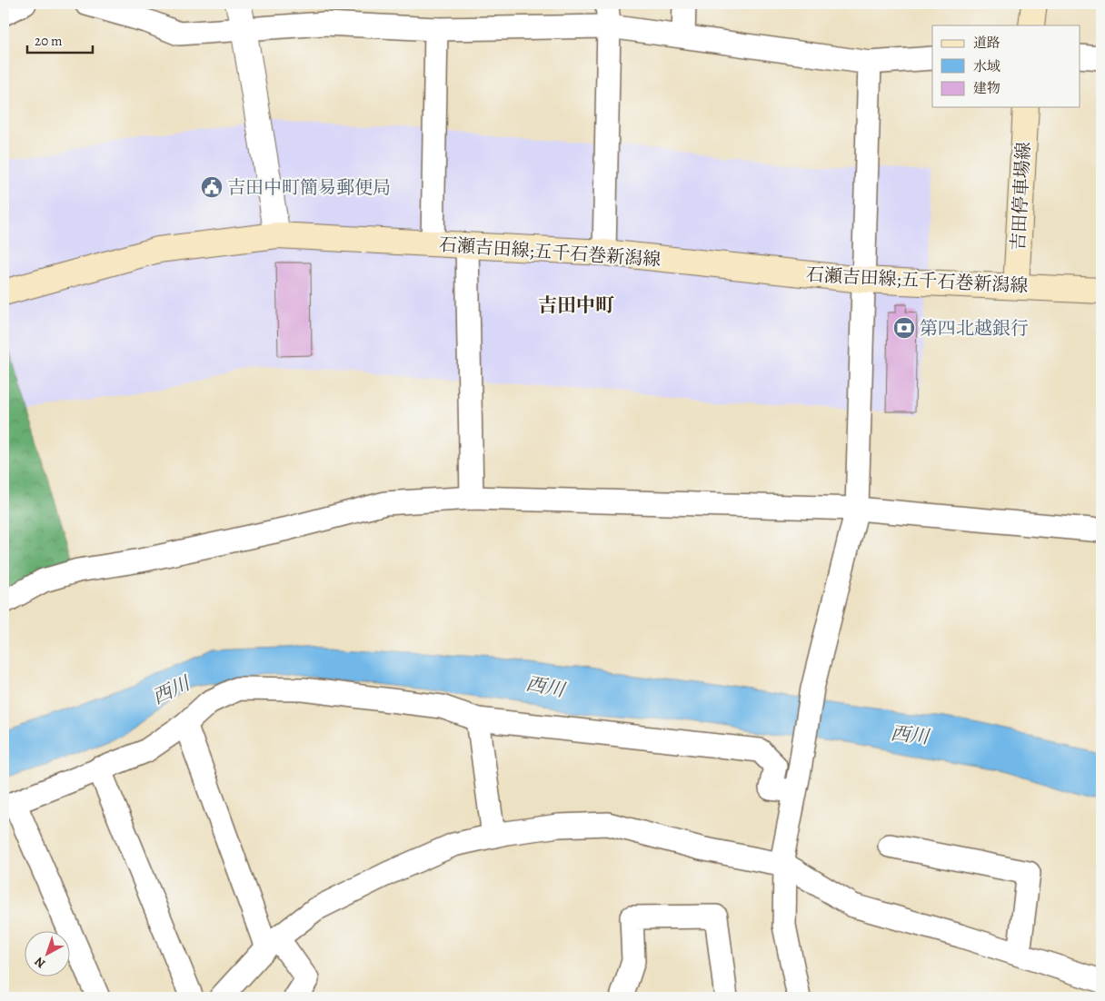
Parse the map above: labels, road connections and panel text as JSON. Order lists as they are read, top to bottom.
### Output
{
  "streets": {
    "main road": ["吉田停車場線", "石瀬吉田線;五千石巻新潟線"]
  },
  "crossings": [
    ["吉田停車場線", "石瀬吉田線;五千石巻新潟線"]
  ],
  "districts": ["吉田中町"],
  "water": ["西川"],
  "places": {
    "public building": ["吉田中町簡易郵便局"],
    "bank": ["第四北越銀行"]
  },
  "legend": ["道路", "水域", "建物"],
  "scale_bar": "20 m",
  "north": "bottom left"
}
